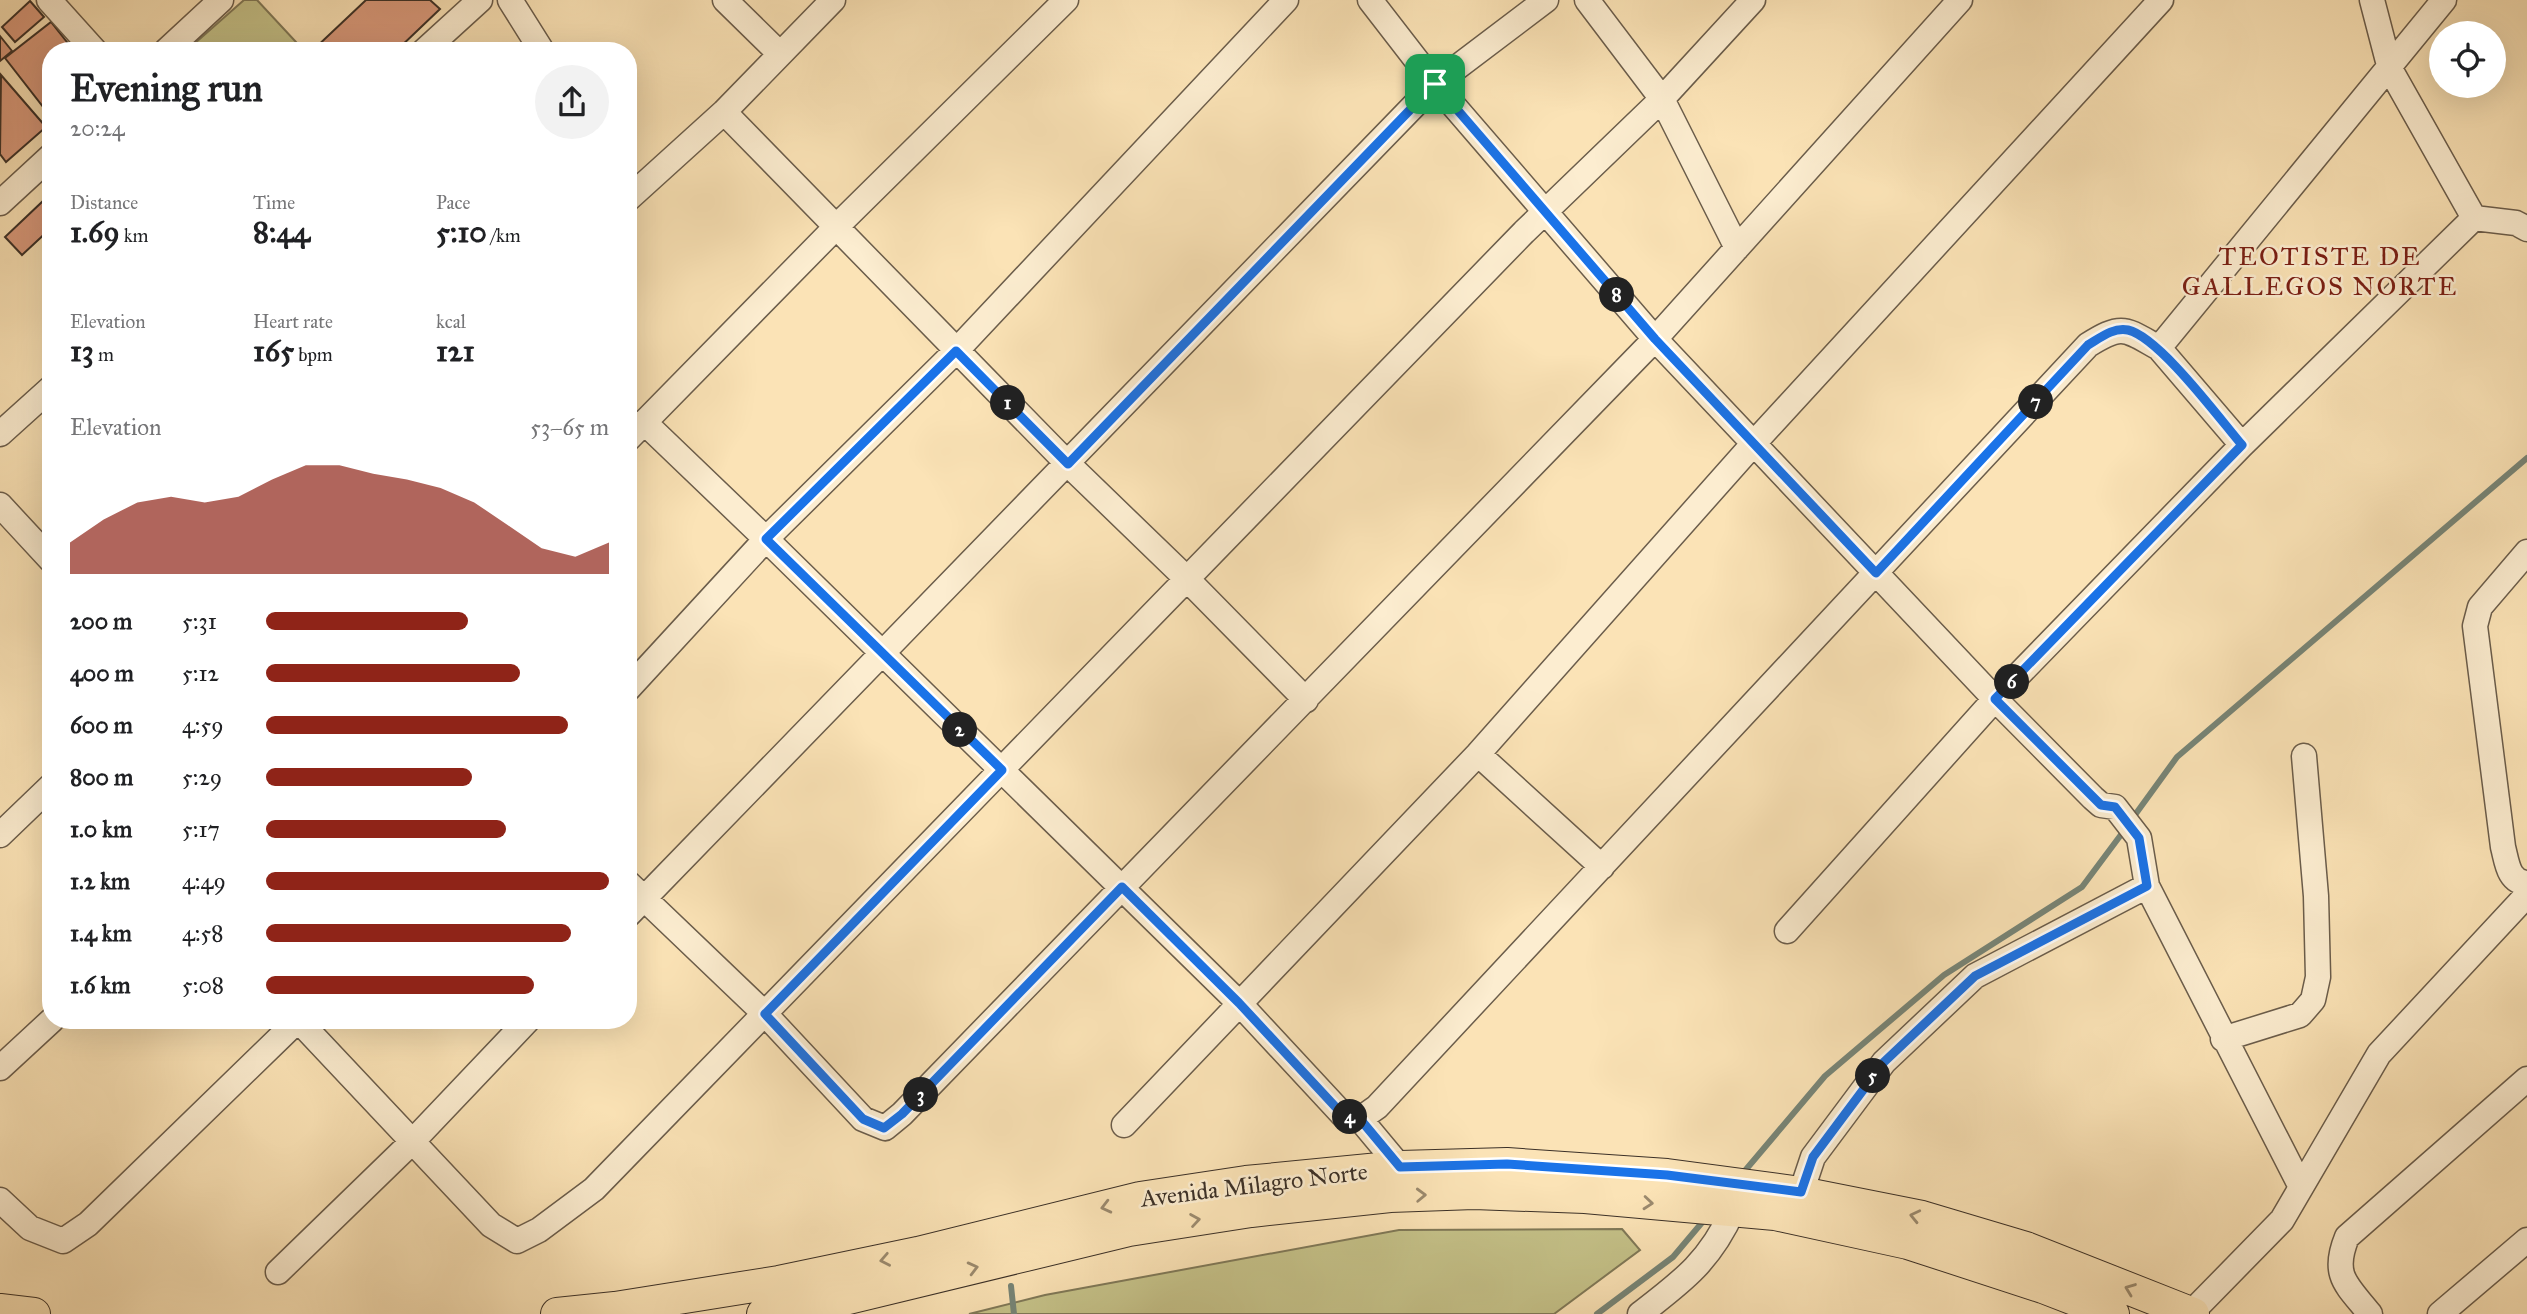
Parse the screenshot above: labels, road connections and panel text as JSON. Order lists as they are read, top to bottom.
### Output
{
  "streets": {
    "main road": ["Avenida Milagro Norte"]
  },
  "districts": ["TEOTISTE DE GALLEGOS NORTE"],
  "page": {
    "heading": ["Evening run", "20:24"],
    "stats": [
      ["Distance", "1.69 km"],
      ["Time", "8:44"],
      ["Pace", "5:10 /km"],
      ["Elevation", "13 m"],
      ["Heart rate", "165 bpm"],
      ["kcal", "121"]
    ],
    "pins": [
      "8",
      "7",
      "1",
      "6",
      "2",
      "5",
      "3",
      "4"
    ],
    "chart": ["Elevation", "53–65 m"],
    "list": [
      {
        "name": "200 m",
        "note": "5:31"
      },
      {
        "name": "400 m",
        "note": "5:12"
      },
      {
        "name": "600 m",
        "note": "4:59"
      },
      {
        "name": "800 m",
        "note": "5:29"
      },
      {
        "name": "1.0 km",
        "note": "5:17"
      },
      {
        "name": "1.2 km",
        "note": "4:49"
      },
      {
        "name": "1.4 km",
        "note": "4:58"
      },
      {
        "name": "1.6 km",
        "note": "5:08"
      }
    ]
  }
}
